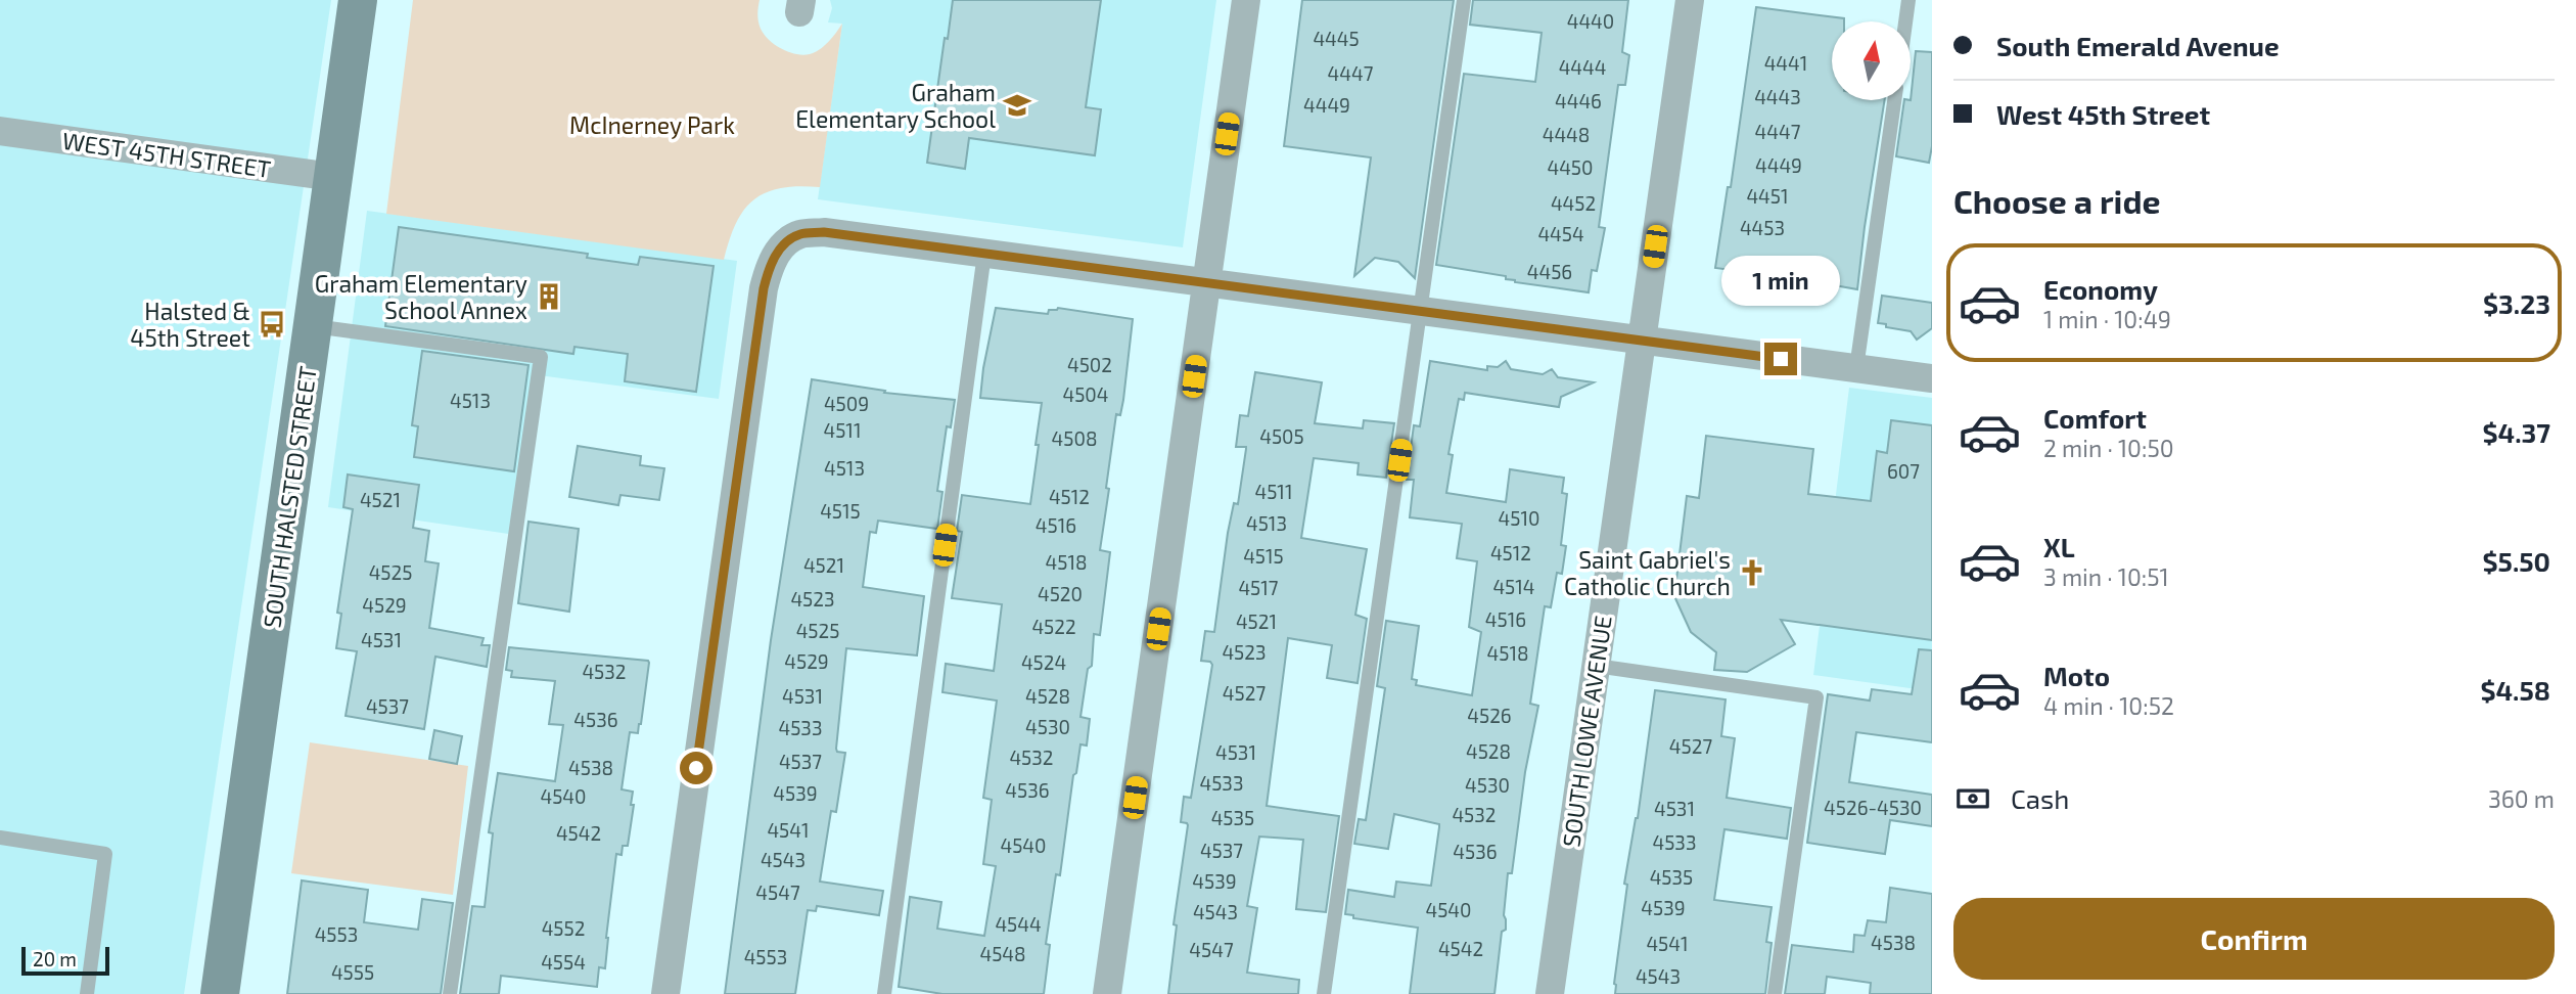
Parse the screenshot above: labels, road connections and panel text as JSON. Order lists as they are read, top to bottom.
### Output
{
  "streets": {
    "main road": ["SOUTH HALSTED STREET"],
    "street": ["WEST 45TH STREET", "SOUTH LOWE AVENUE"]
  },
  "crossings": [
    ["WEST 45TH STREET", "SOUTH HALSTED STREET"]
  ],
  "parks": ["McInerney Park"],
  "places": {
    "school or university": ["Graham Elementary School"],
    "building": ["Graham Elementary School Annex"],
    "bus stop": ["Halsted & 45th Street"],
    "church": ["Saint Gabriel's Catholic Church"]
  },
  "house_numbers": [
    "4440",
    "4445",
    "4441",
    "4444",
    "4447",
    "4443",
    "4446",
    "4449",
    "4447",
    "4448",
    "4449",
    "4450",
    "4451",
    "4452",
    "4453",
    "4454",
    "4456",
    "4502",
    "4504",
    "4513",
    "4509",
    "4511",
    "4505",
    "4508",
    "4513",
    "607",
    "4511",
    "4512",
    "4521",
    "4515",
    "4510",
    "4513",
    "4516",
    "4512",
    "4515",
    "4518",
    "4521",
    "4525",
    "4514",
    "4517",
    "4520",
    "4523",
    "4529",
    "4516",
    "4521",
    "4522",
    "4525",
    "4531",
    "4523",
    "4518",
    "4529",
    "4524",
    "4532",
    "4527",
    "4531",
    "4528",
    "4537",
    "4526",
    "4536",
    "4530",
    "4533",
    "4527",
    "4528",
    "4531",
    "4532",
    "4537",
    "4538",
    "4533",
    "4530",
    "4536",
    "4539",
    "4540",
    "4526-4530",
    "4531",
    "4532",
    "4535",
    "4541",
    "4542",
    "4533",
    "4540",
    "4537",
    "4536",
    "4543",
    "4535",
    "4539",
    "4547",
    "4539",
    "4540",
    "4543",
    "4544",
    "4552",
    "4553",
    "4538",
    "4541",
    "4542",
    "4547",
    "4548",
    "4553",
    "4554",
    "4555",
    "4543"
  ],
  "scale_bar": "20 m",
  "north": "top",
  "page": {
    "banner": ["South Emerald Avenue", "West 45th Street"],
    "heading": "Choose a ride",
    "list": [
      {
        "name": "Economy",
        "note": "1 min · 10:49",
        "value": "$3.23"
      },
      {
        "name": "Comfort",
        "note": "2 min · 10:50",
        "value": "$4.37"
      },
      {
        "name": "XL",
        "note": "3 min · 10:51",
        "value": "$5.50"
      },
      {
        "name": "Moto",
        "note": "4 min · 10:52",
        "value": "$4.58"
      }
    ],
    "bubble": "1 min",
    "pay": ["Cash", "360 m"],
    "buttons": "Confirm",
    "scale": "20 m"
  }
}
